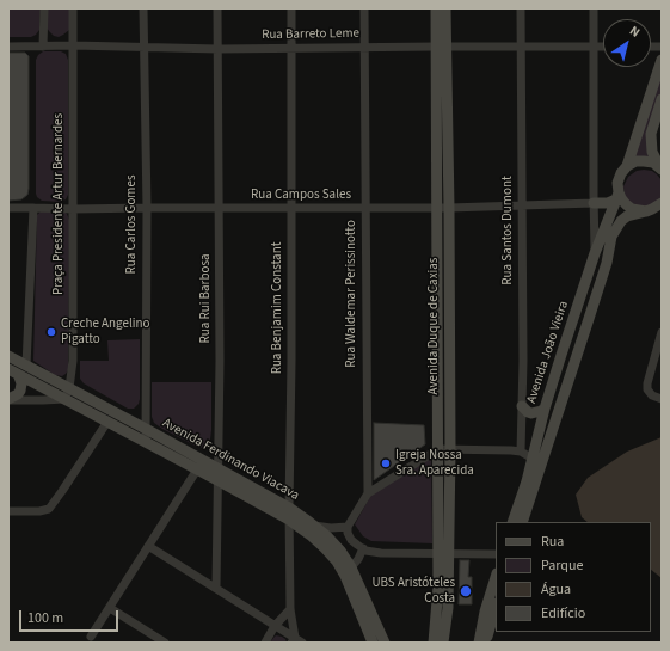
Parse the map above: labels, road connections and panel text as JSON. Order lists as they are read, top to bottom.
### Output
{
  "streets": {
    "street": [
      "Rua Barreto Leme",
      "Rua Campos Sales",
      "Praça Presidente Artur Bernardes",
      "Rua Carlos Gomes",
      "Rua Santos Dumont",
      "Rua Waldemar Perissinotto",
      "Rua Rui Barbosa",
      "Rua Benjamim Constant",
      "Avenida Duque de Caxias",
      "Avenida João Vieira",
      "Avenida Ferdinando Viacava"
    ]
  },
  "crossings": [
    ["Rua Barreto Leme", "Praça Presidente Artur Bernardes"],
    ["Rua Barreto Leme", "Rua Carlos Gomes"],
    ["Rua Barreto Leme", "Rua Santos Dumont"],
    ["Rua Barreto Leme", "Rua Waldemar Perissinotto"],
    ["Rua Barreto Leme", "Rua Rui Barbosa"],
    ["Rua Barreto Leme", "Rua Benjamim Constant"],
    ["Rua Barreto Leme", "Avenida Duque de Caxias"],
    ["Rua Campos Sales", "Praça Presidente Artur Bernardes"],
    ["Rua Campos Sales", "Rua Carlos Gomes"],
    ["Rua Campos Sales", "Rua Santos Dumont"],
    ["Rua Campos Sales", "Rua Waldemar Perissinotto"],
    ["Rua Campos Sales", "Rua Rui Barbosa"],
    ["Rua Campos Sales", "Rua Benjamim Constant"],
    ["Rua Campos Sales", "Avenida Duque de Caxias"],
    ["Praça Presidente Artur Bernardes", "Avenida Ferdinando Viacava"],
    ["Rua Carlos Gomes", "Avenida Ferdinando Viacava"],
    ["Rua Rui Barbosa", "Avenida Ferdinando Viacava"],
    ["Rua Benjamim Constant", "Avenida Ferdinando Viacava"]
  ],
  "places": ["Creche Angelino Pigatto", "Igreja Nossa Sra. Aparecida", "UBS Aristóteles Costa"],
  "legend": [
    "Rua",
    "Parque",
    "Água",
    "Edifício"
  ],
  "scale_bar": "100 m",
  "north": "top right"
}
